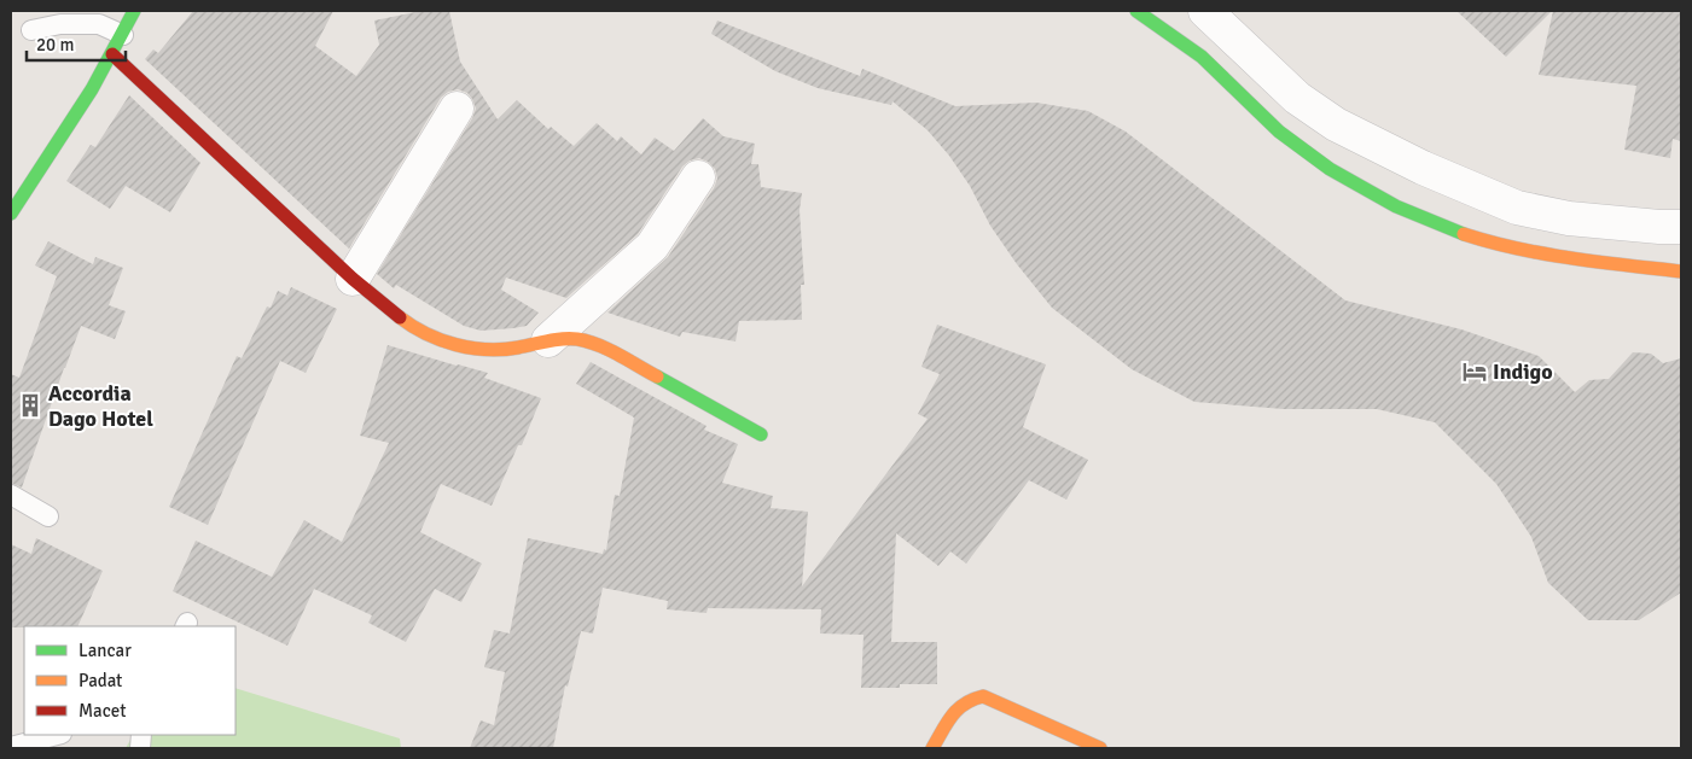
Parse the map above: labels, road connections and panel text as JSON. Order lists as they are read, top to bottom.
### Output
{
  "places": {
    "hotel": ["Indigo"],
    "building": ["Accordia Dago Hotel"]
  },
  "legend": ["Lancar", "Padat", "Macet"],
  "scale_bar": "20 m"
}
